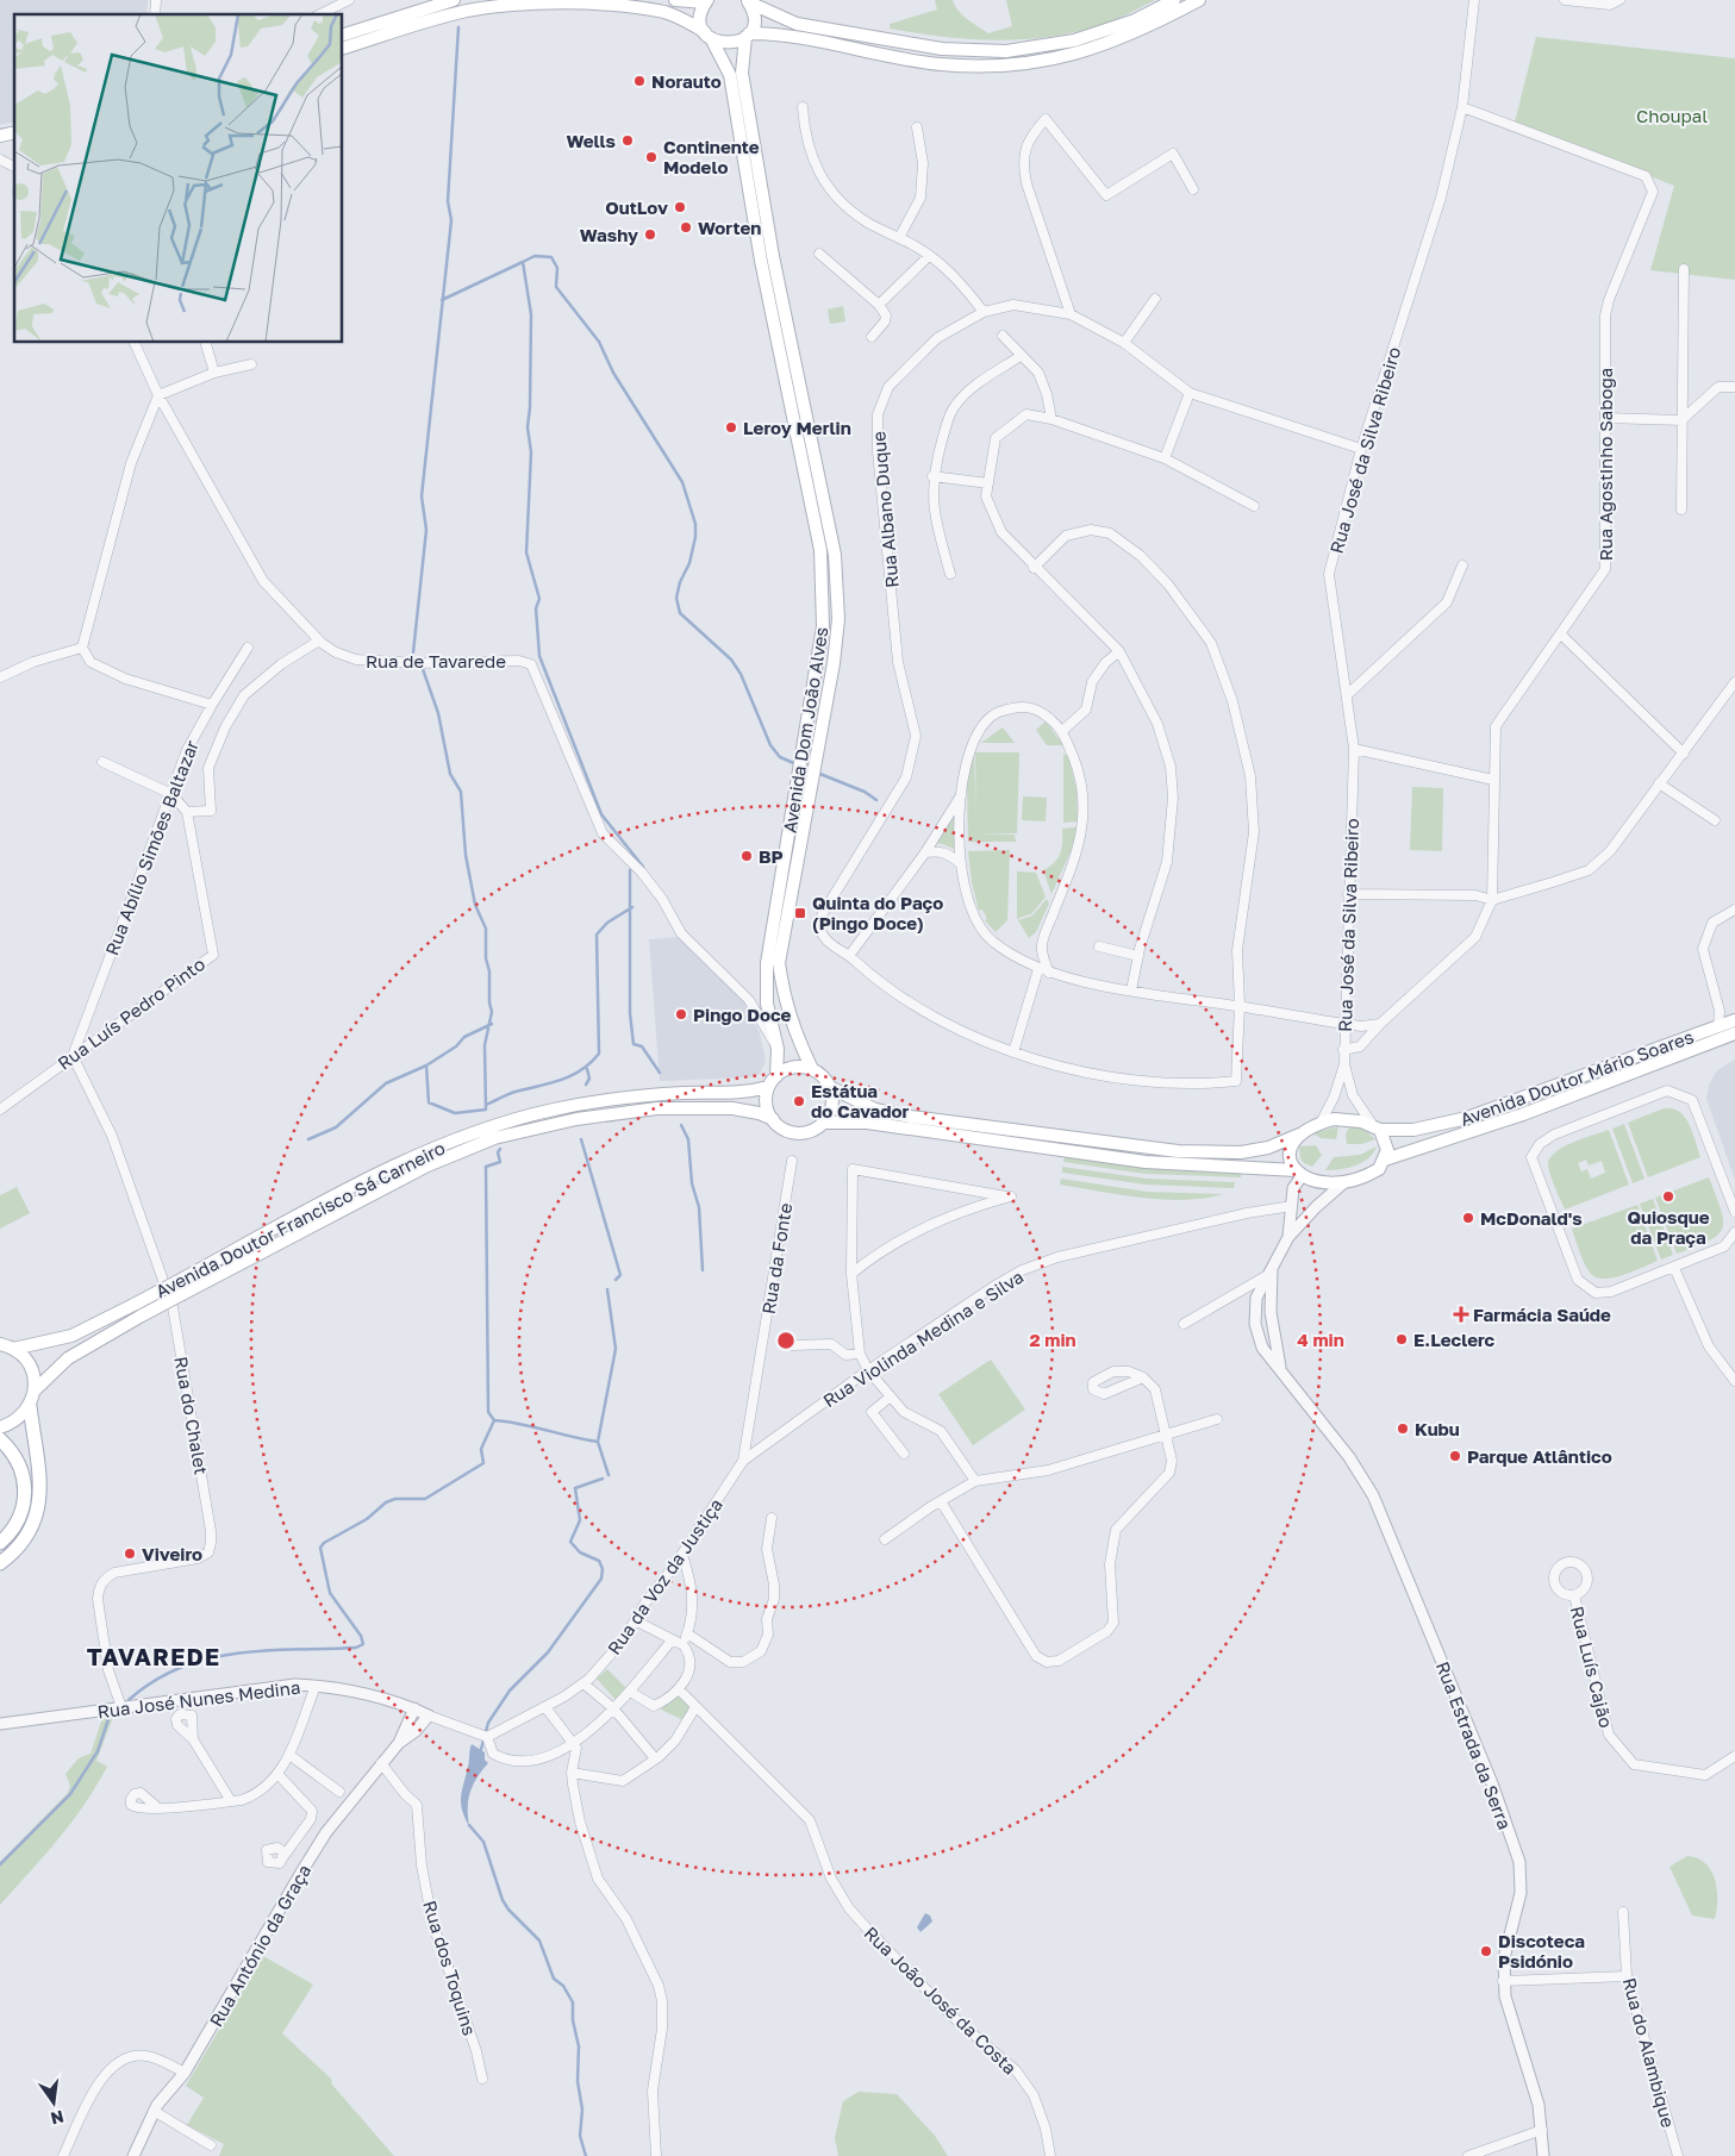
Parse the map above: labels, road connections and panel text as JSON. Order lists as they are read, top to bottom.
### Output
{
  "streets": {
    "main road": ["Avenida Dom João Alves", "Avenida Doutor Mário Soares", "Avenida Doutor Francisco Sá Carneiro"],
    "street": [
      "Rua José da Silva Ribeiro",
      "Rua Agostinho Saboga",
      "Rua Albano Duque",
      "Rua de Tavarede",
      "Rua Abílio Simões Baltazar",
      "Rua Luís Pedro Pinto",
      "Rua da Fonte",
      "Rua Violinda Medina e Silva",
      "Rua do Chalet",
      "Rua da Voz da Justiça",
      "Rua Luís Cajão",
      "Rua José Nunes Medina",
      "Rua Estrada da Serra",
      "Rua António da Graça",
      "Rua dos Toquins",
      "Rua João José da Costa",
      "Rua do Alambique"
    ]
  },
  "crossings": [
    ["Rua José da Silva Ribeiro", "Rua Agostinho Saboga"],
    ["Rua José da Silva Ribeiro", "Rua Albano Duque"],
    ["Rua José da Silva Ribeiro", "Avenida Doutor Mário Soares"],
    ["Rua de Tavarede", "Avenida Dom João Alves"],
    ["Avenida Dom João Alves", "Avenida Doutor Francisco Sá Carneiro"],
    ["Rua Abílio Simões Baltazar", "Rua Luís Pedro Pinto"],
    ["Rua Abílio Simões Baltazar", "Rua do Chalet"],
    ["Rua Luís Pedro Pinto", "Rua do Chalet"],
    ["Rua da Fonte", "Rua Violinda Medina e Silva"],
    ["Rua da Fonte", "Rua da Voz da Justiça"],
    ["Rua Violinda Medina e Silva", "Rua da Voz da Justiça"],
    ["Rua do Chalet", "Rua José Nunes Medina"],
    ["Rua José Nunes Medina", "Rua António da Graça"],
    ["Rua António da Graça", "Rua dos Toquins"]
  ],
  "districts": ["TAVAREDE"],
  "parks": ["Choupal"],
  "places": {
    "other": [
      "Norauto",
      "Wells",
      "Continente Modelo",
      "OutLov",
      "Worten",
      "Washy",
      "Leroy Merlin",
      "BP",
      "Pingo Doce",
      "Estátua do Cavador",
      "Quiosque da Praça",
      "McDonald's",
      "E.Leclerc",
      "Kubu",
      "Parque Atlântico",
      "Viveiro",
      "Discoteca Psidónio"
    ],
    "transit": ["Quinta do Paço (Pingo Doce)"],
    "health": ["Farmácia Saúde"]
  },
  "north": "bottom",
  "rings": ["2 min", "4 min"]
}
